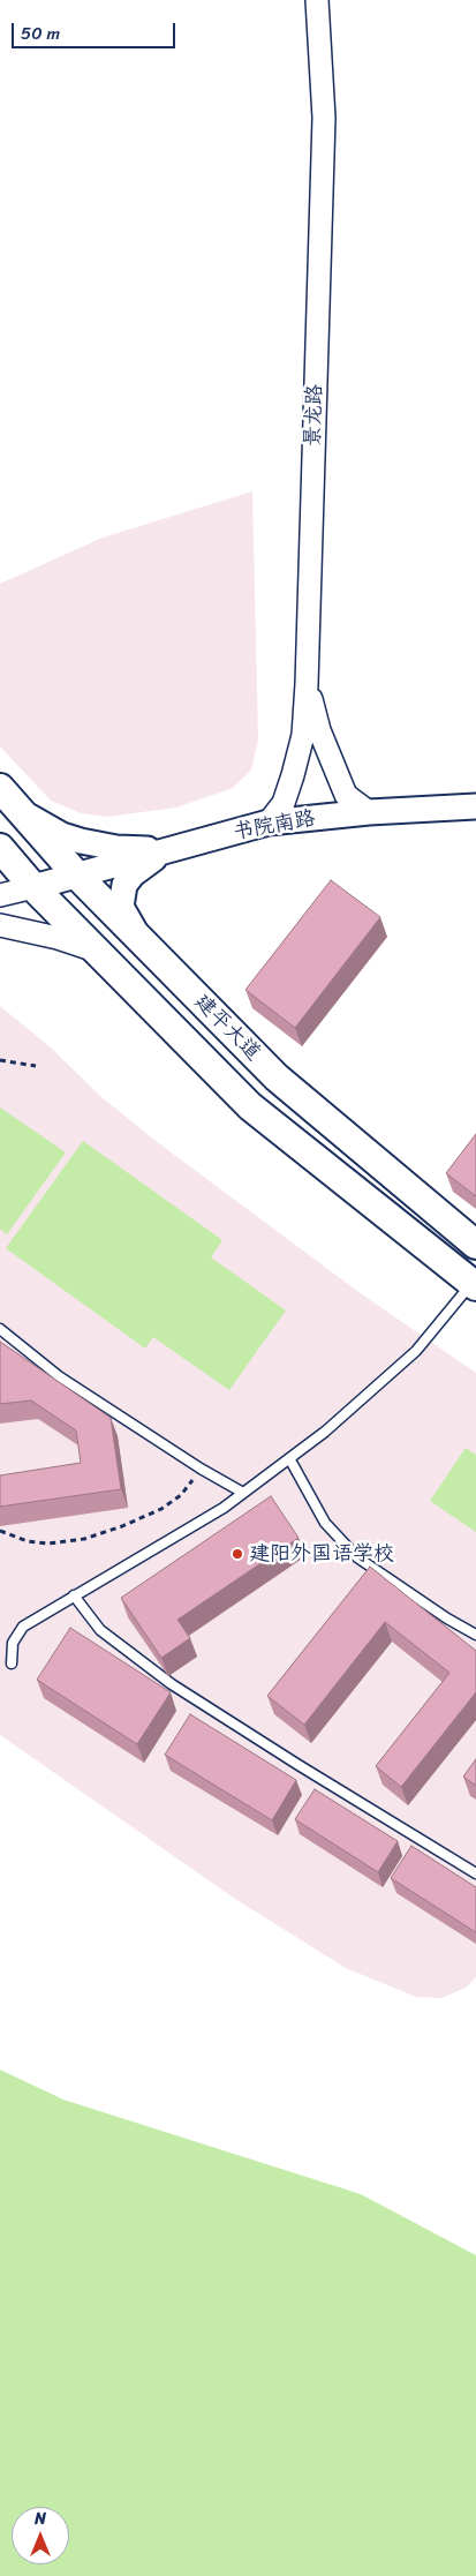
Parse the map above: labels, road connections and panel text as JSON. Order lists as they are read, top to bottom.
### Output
{
  "streets": {
    "main road": ["书院南路", "建平大道"],
    "street": ["景龙路"]
  },
  "crossings": [
    ["景龙路", "书院南路"],
    ["书院南路", "建平大道"]
  ],
  "places": ["建阳外国语学校"],
  "scale_bar": "50 m",
  "north": "top"
}
